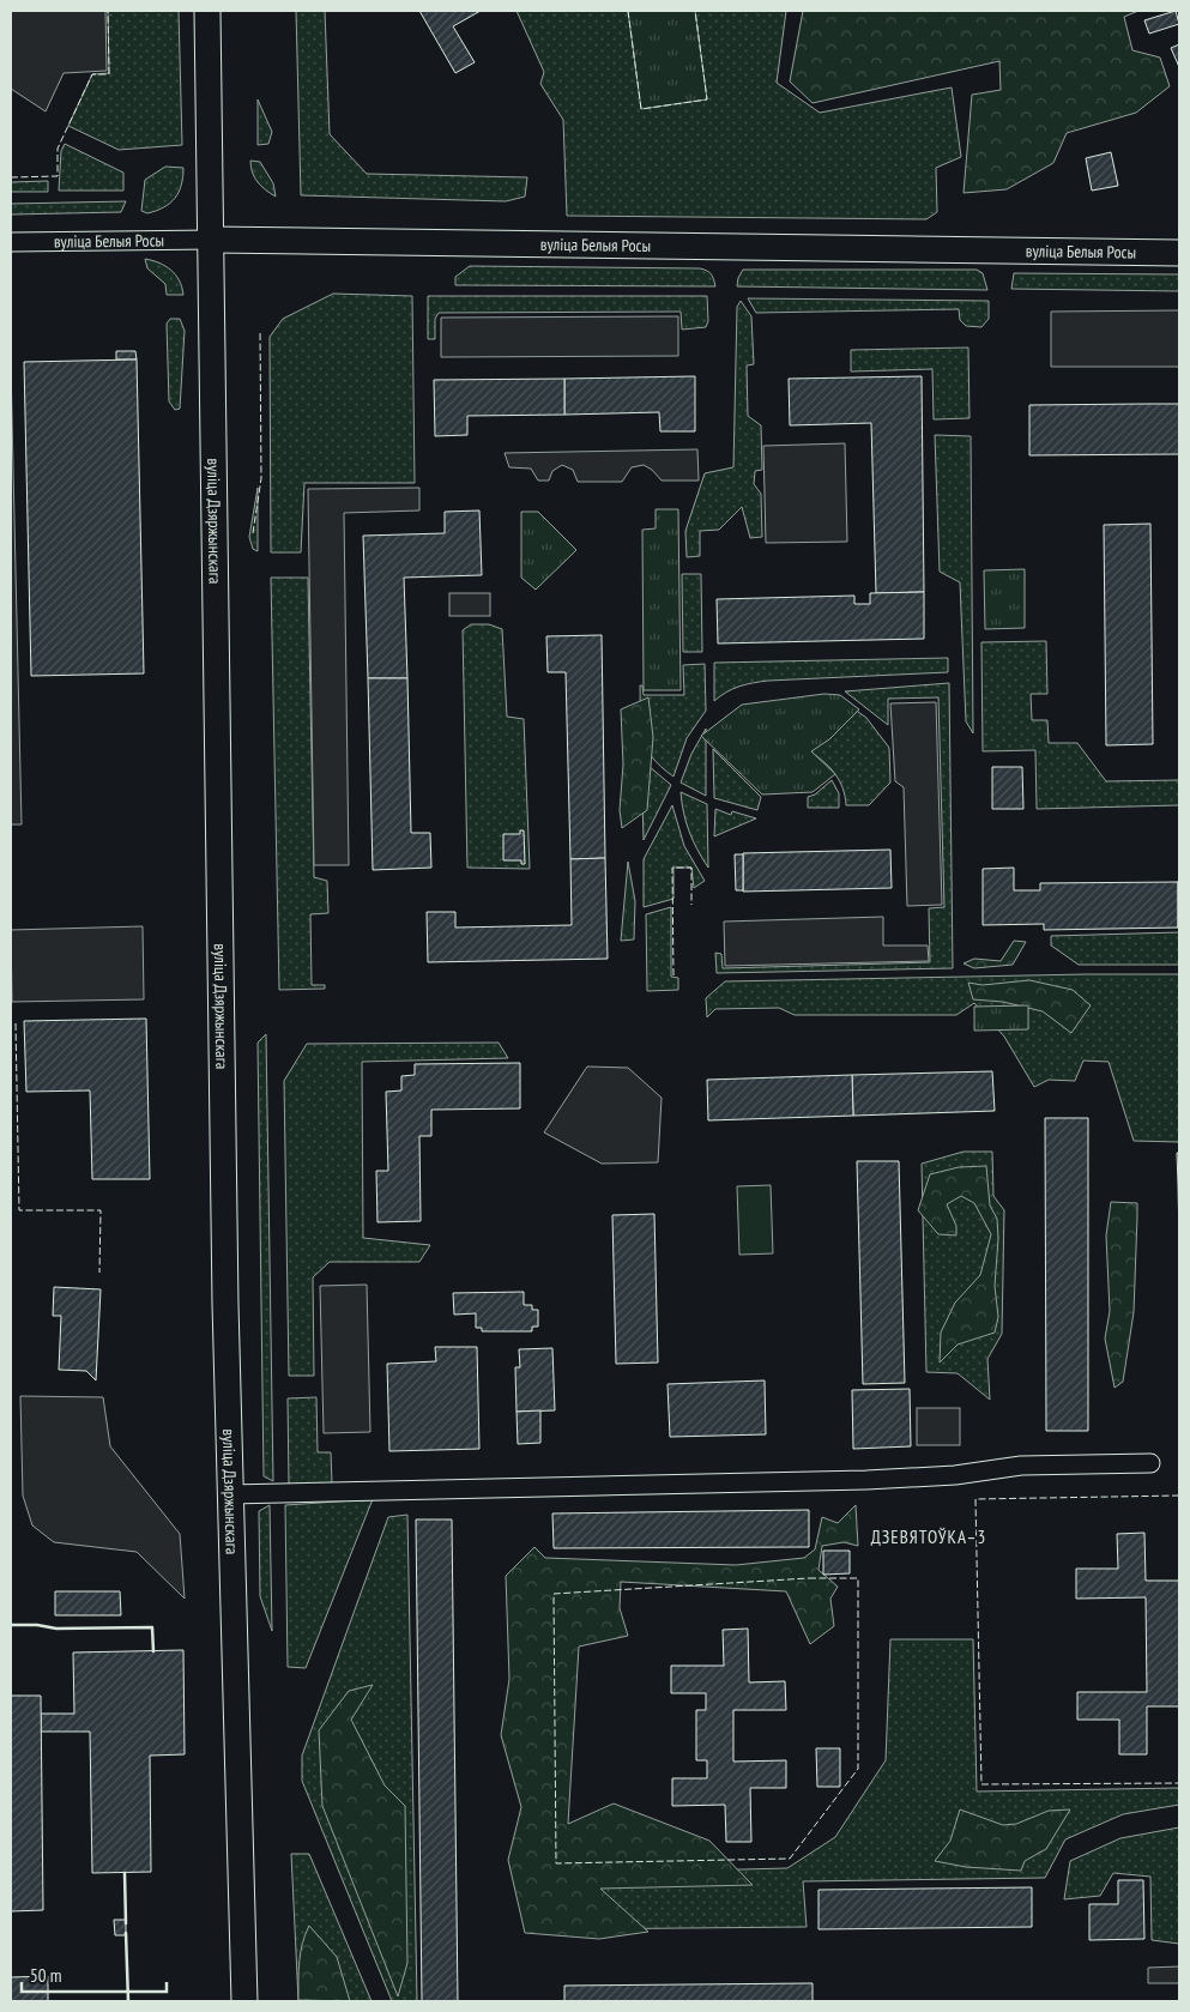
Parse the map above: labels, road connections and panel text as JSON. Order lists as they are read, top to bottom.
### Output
{
  "streets": {
    "main road": ["вуліца Белыя Росы", "вуліца Дзяржынскага"]
  },
  "crossings": [
    ["вуліца Белыя Росы", "вуліца Дзяржынскага"]
  ],
  "districts": ["ДЗЕВЯТОЎКА–3"],
  "scale_bar": "50 m"
}
